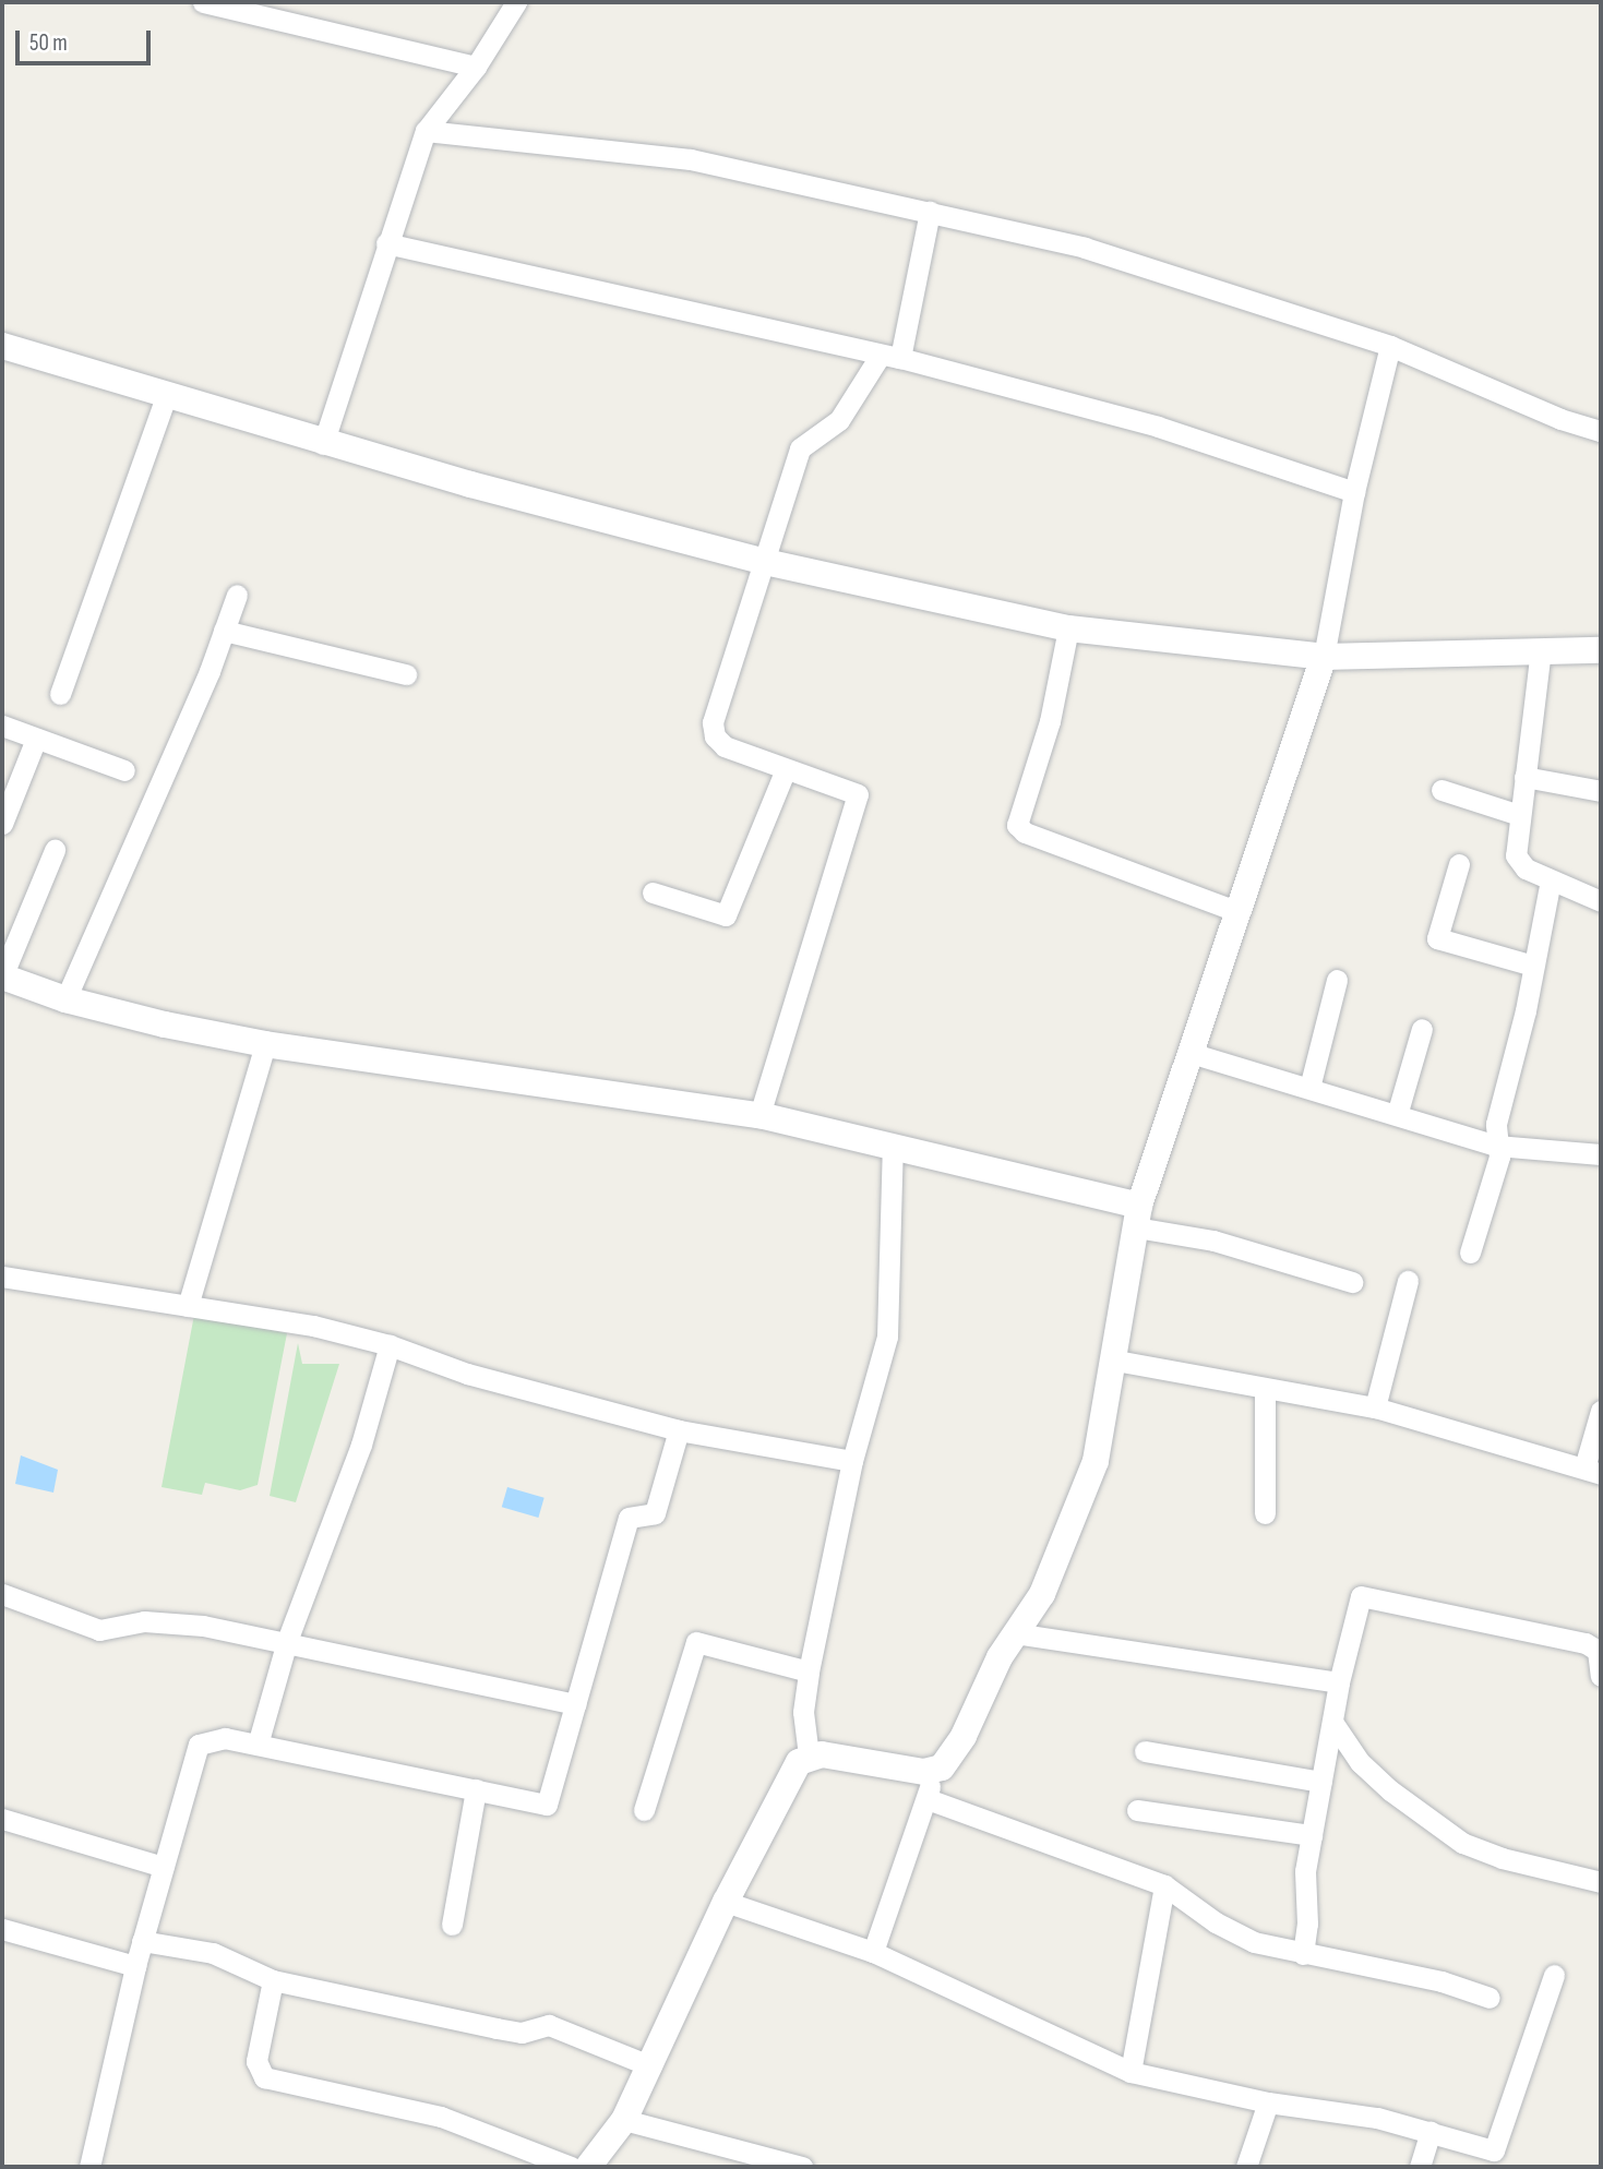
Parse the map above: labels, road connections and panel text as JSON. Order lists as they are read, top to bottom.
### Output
{
  "scale_bar": "50 m"
}
